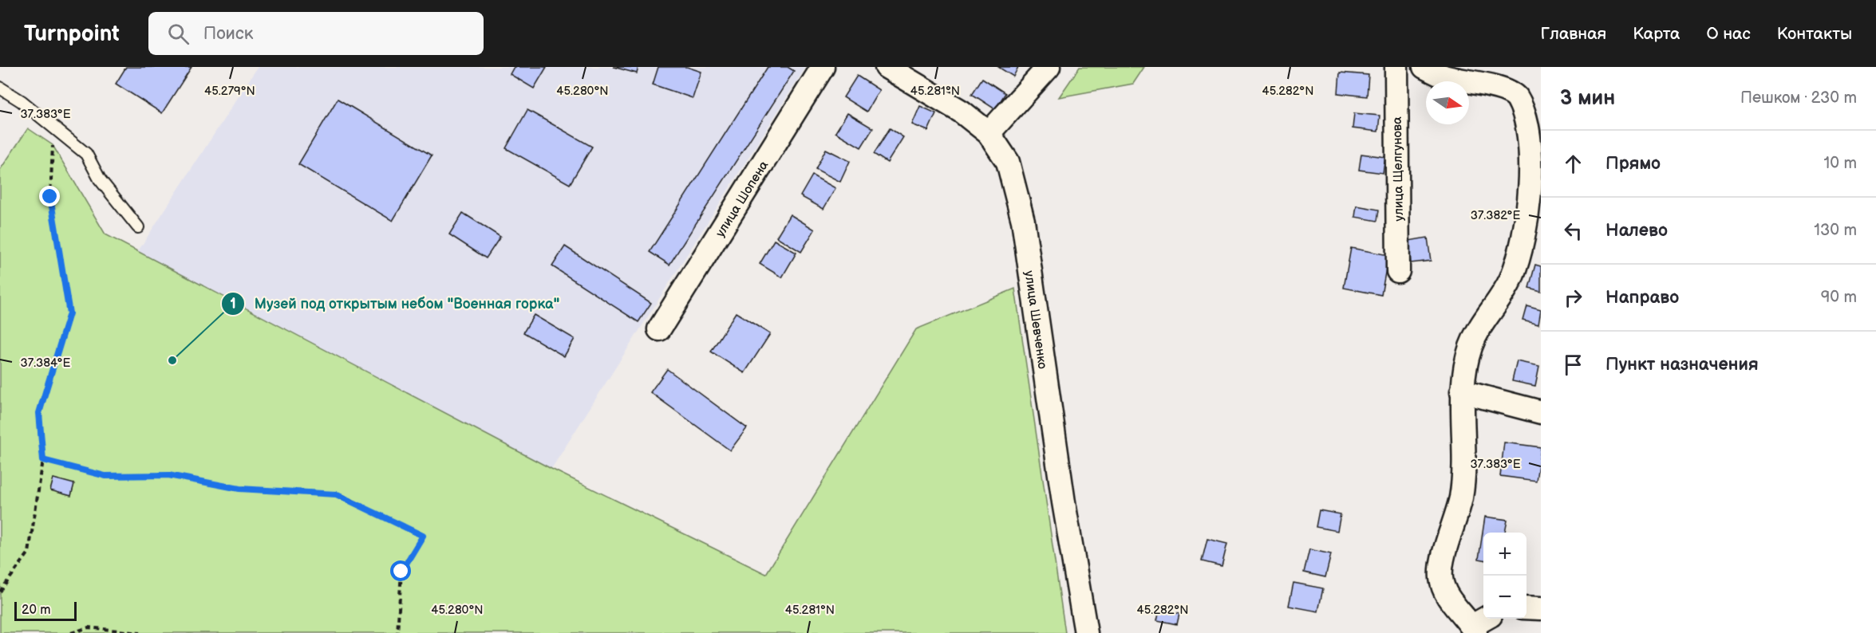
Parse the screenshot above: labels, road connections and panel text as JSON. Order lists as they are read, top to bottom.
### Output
{
  "streets": {
    "street": ["улица Щелгунова", "улица Шопена", "улица Шевченко"]
  },
  "places": ["Музей под открытым небом \"Военная горка\""],
  "scale_bar": "20 m",
  "north": "right",
  "page": {
    "header": "Turnpoint",
    "search": "Поиск",
    "nav": [
      "Главная",
      "Карта",
      "О нас",
      "Контакты"
    ],
    "heading": ["3 мин", "Пешком · 230 m"],
    "list": [
      ["Прямо", "10 m"],
      ["Налево", "130 m"],
      ["Направо", "90 m"],
      "Пункт назначения"
    ],
    "map_buttons": ["+", "−"],
    "scale": "20 m"
  },
  "coordinates": [
    "45.279°N",
    "45.280°N",
    "45.281°N",
    "45.282°N",
    "37.383°E",
    "37.382°E",
    "37.384°E"
  ]
}
